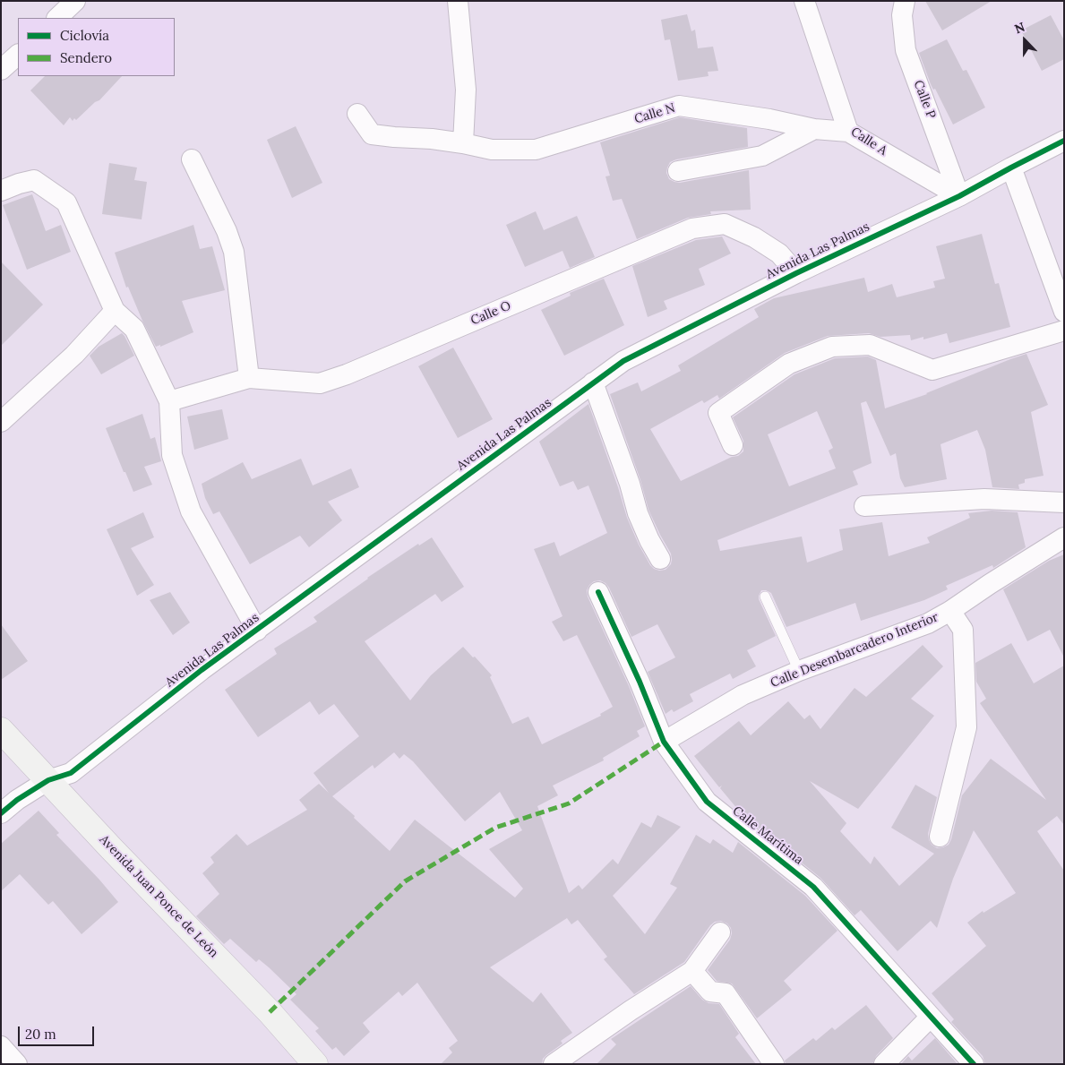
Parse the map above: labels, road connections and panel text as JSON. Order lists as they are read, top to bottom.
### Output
{
  "streets": {
    "main road": ["Avenida Juan Ponce de León"],
    "street": [
      "Calle P",
      "Calle N",
      "Calle A",
      "Avenida Las Palmas",
      "Calle O",
      "Calle Desembarcadero Interior",
      "Calle Marítima"
    ]
  },
  "crossings": [
    ["Calle P", "Calle A"],
    ["Calle P", "Avenida Las Palmas"],
    ["Calle N", "Calle A"],
    ["Calle A", "Avenida Las Palmas"],
    ["Avenida Las Palmas", "Calle O"],
    ["Avenida Las Palmas", "Avenida Juan Ponce de León"],
    ["Calle Desembarcadero Interior", "Calle Marítima"]
  ],
  "legend": ["Ciclovía", "Sendero"],
  "scale_bar": "20 m",
  "north": "top"
}
